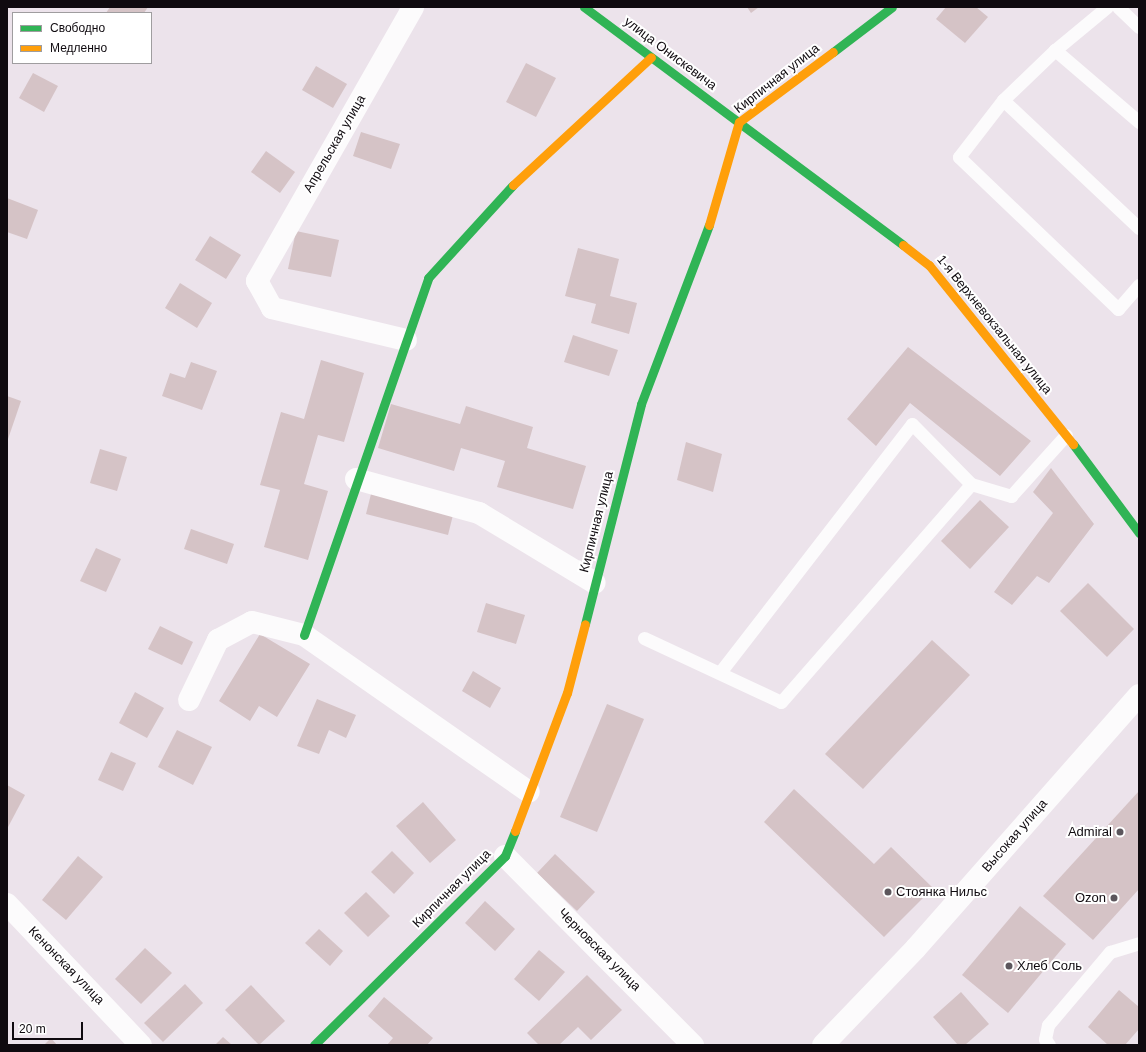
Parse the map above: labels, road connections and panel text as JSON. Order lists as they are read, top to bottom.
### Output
{
  "streets": {
    "street": [
      "улица Онискевича",
      "Кирпичная улица",
      "Апрельская улица",
      "1-я Верхневокзальная улица",
      "Высокая улица",
      "Черновская улица",
      "Кенонская улица"
    ]
  },
  "crossings": [
    ["улица Онискевича", "Кирпичная улица"],
    ["улица Онискевича", "1-я Верхневокзальная улица"],
    ["Кирпичная улица", "1-я Верхневокзальная улица"],
    ["Кирпичная улица", "Черновская улица"]
  ],
  "places": [
    "Admiral",
    "Стоянка Нильс",
    "Ozon",
    "Хлеб Соль"
  ],
  "legend": ["Свободно", "Медленно"],
  "scale_bar": "20 m"
}
